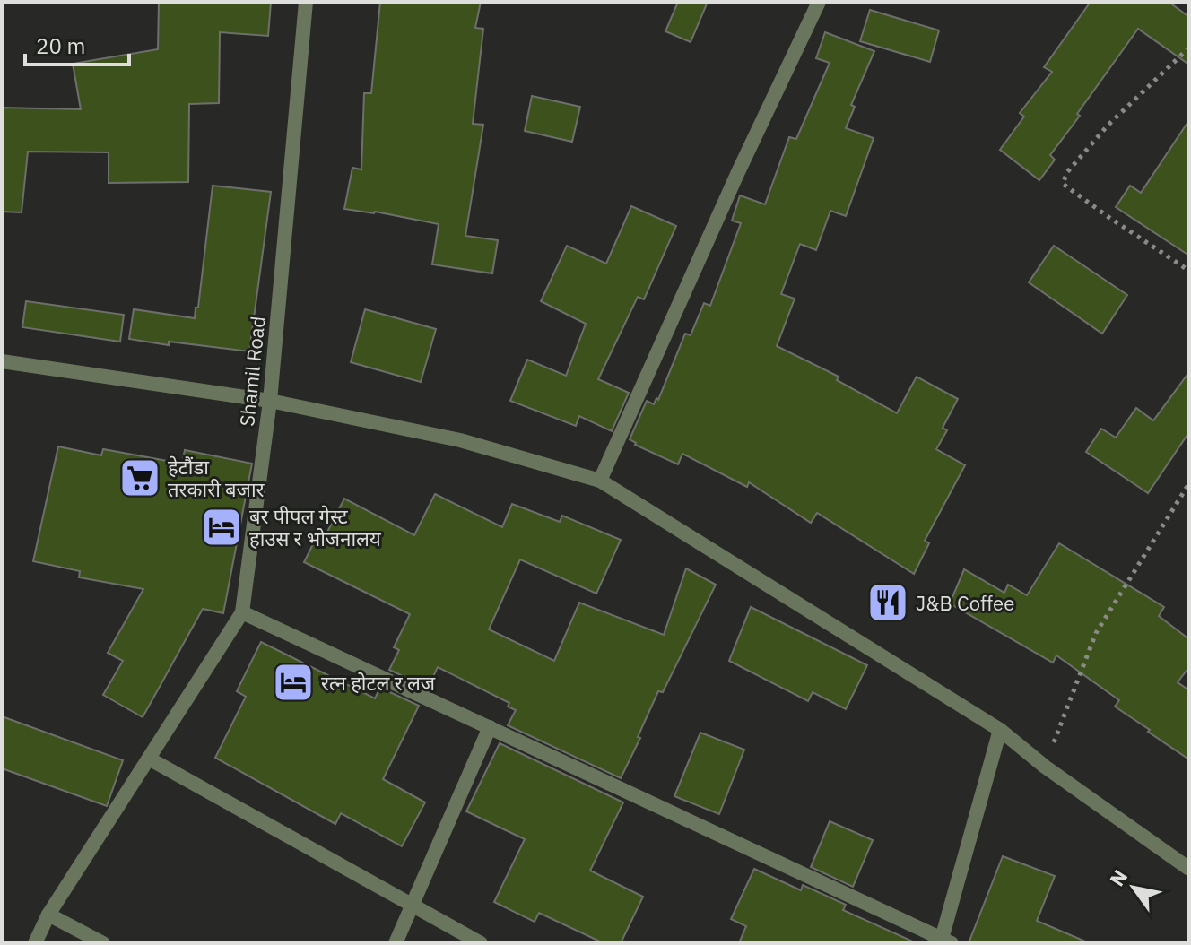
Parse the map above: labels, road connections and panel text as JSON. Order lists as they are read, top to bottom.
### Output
{
  "streets": {
    "street": ["Shamil Road"]
  },
  "places": {
    "supermarket": ["हेटौंडा तरकारी बजार"],
    "hotel": ["बर पीपल गेस्ट हाउस र भोजनालय", "रत्‍न होटल र लज"],
    "restaurant": ["J&B Coffee"]
  },
  "scale_bar": "20 m",
  "north": "top left"
}
